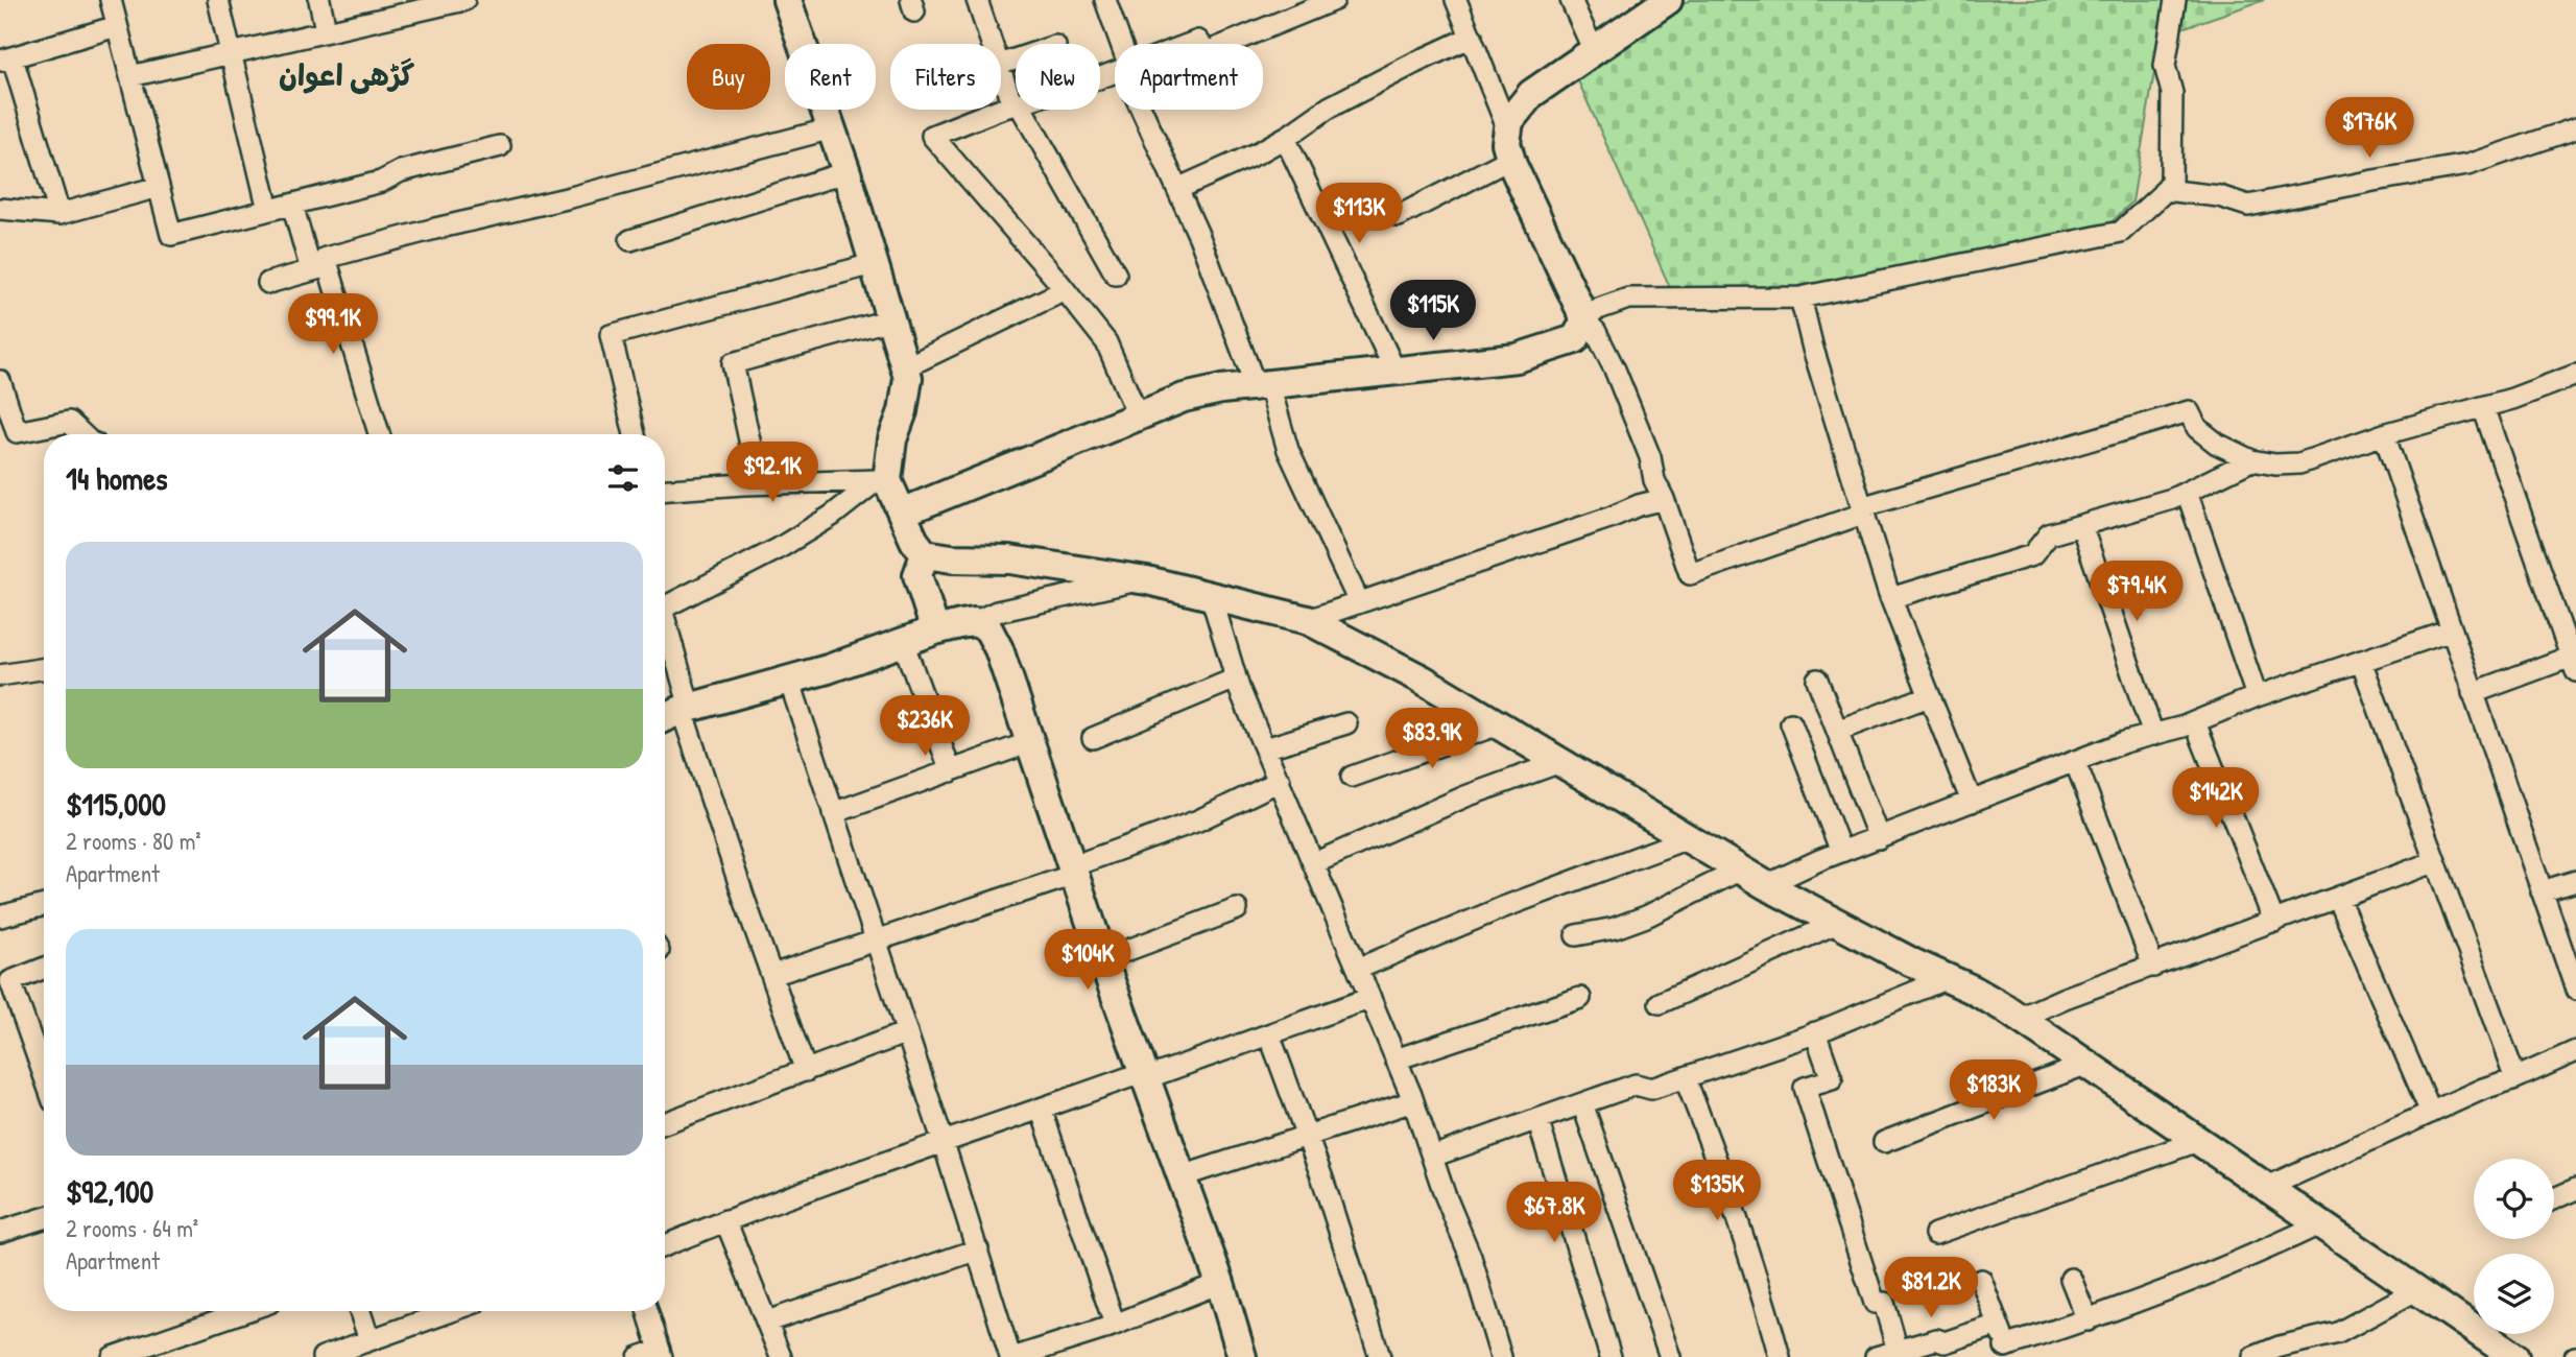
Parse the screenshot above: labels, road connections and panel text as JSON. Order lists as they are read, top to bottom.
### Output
{
  "districts": ["گڑھی اعوان"],
  "page": {
    "chip": [
      "Buy",
      "Rent",
      "Filters",
      "New",
      "Apartment"
    ],
    "price": [
      "$176K",
      "$113K",
      "$115K",
      "$99.1K",
      "$92.1K",
      "$79.4K",
      "$236K",
      "$83.9K",
      "$142K",
      "$104K",
      "$183K",
      "$135K",
      "$67.8K",
      "$81.2K"
    ],
    "heading": "14 homes",
    "list": [
      {
        "name": "$115,000",
        "note": "2 rooms · 80 m² · Apartment"
      },
      {
        "name": "$92,100",
        "note": "2 rooms · 64 m² · Apartment"
      }
    ]
  }
}
